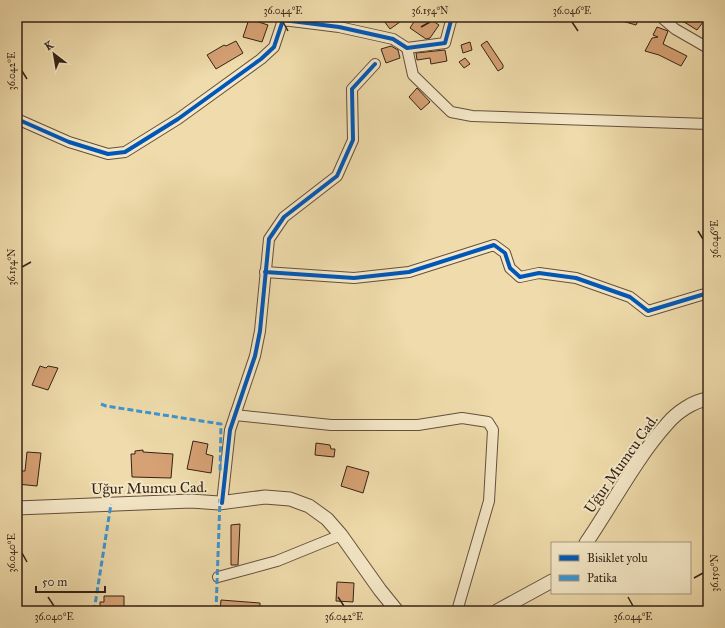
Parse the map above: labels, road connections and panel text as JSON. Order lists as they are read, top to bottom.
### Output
{
  "streets": {
    "street": ["Uğur Mumcu Cad."]
  },
  "legend": ["Bisiklet yolu", "Patika"],
  "scale_bar": "50 m",
  "north": "top left",
  "coordinates": [
    "36.044°E",
    "36.154°N",
    "36.046°E",
    "36.042°E",
    "36.040°E",
    "36.150°N"
  ]
}
